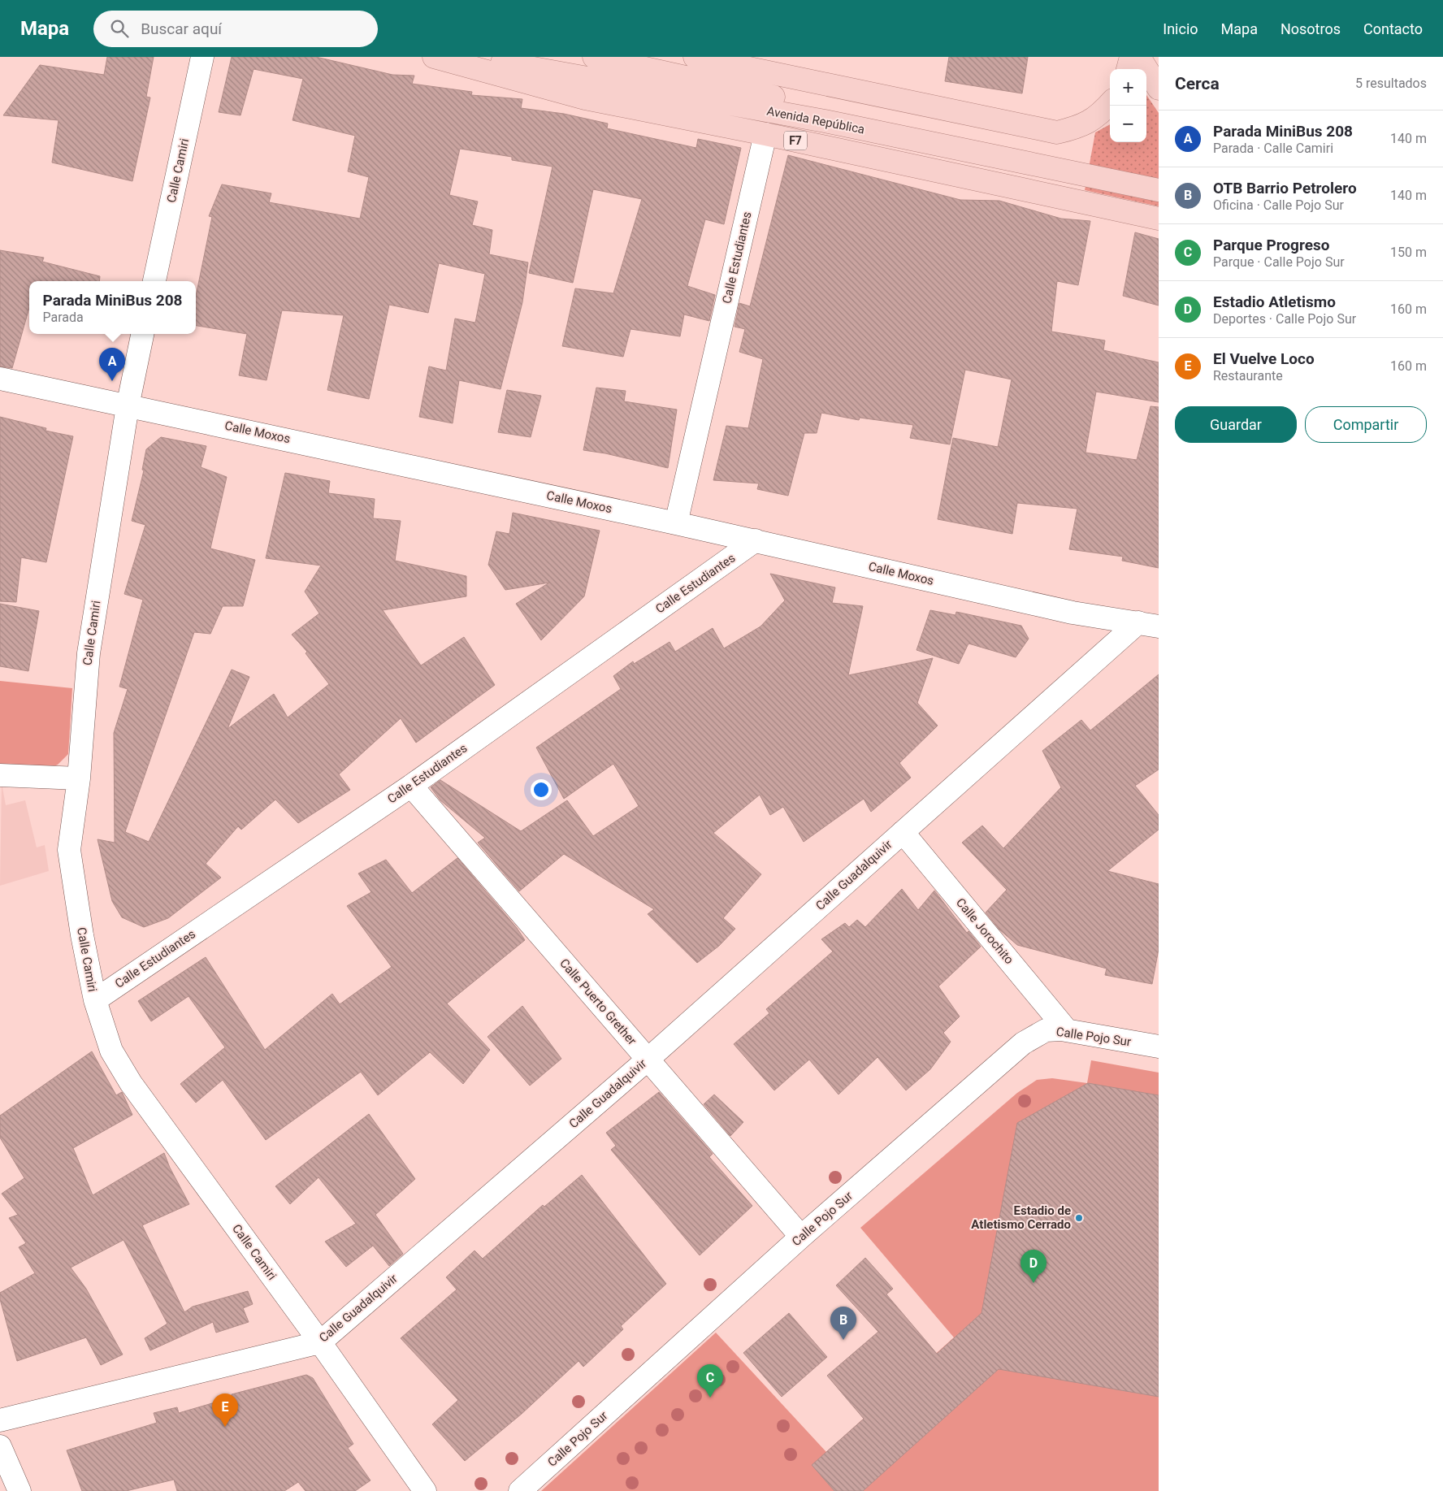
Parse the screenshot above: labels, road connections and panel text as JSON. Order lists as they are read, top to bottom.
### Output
{
  "streets": {
    "main road": ["Avenida República", "F7"],
    "street": [
      "Calle Camiri",
      "Calle Estudiantes",
      "Calle Moxos",
      "Calle Guadalquivir",
      "Calle Jorochito",
      "Calle Puerto Grether",
      "Calle Pojo Sur"
    ]
  },
  "crossings": [
    ["F7", "Calle Estudiantes"],
    ["Calle Camiri", "Calle Estudiantes"],
    ["Calle Camiri", "Calle Moxos"],
    ["Calle Camiri", "Calle Guadalquivir"],
    ["Calle Estudiantes", "Calle Moxos"],
    ["Calle Estudiantes", "Calle Puerto Grether"],
    ["Calle Moxos", "Calle Guadalquivir"],
    ["Calle Guadalquivir", "Calle Jorochito"],
    ["Calle Guadalquivir", "Calle Puerto Grether"],
    ["Calle Jorochito", "Calle Pojo Sur"],
    ["Calle Puerto Grether", "Calle Pojo Sur"]
  ],
  "places": ["Estadio de Atletismo Cerrado"],
  "page": {
    "header": "Mapa",
    "search": "Buscar aquí",
    "nav": [
      "Inicio",
      "Mapa",
      "Nosotros",
      "Contacto"
    ],
    "heading": ["Cerca", "5 resultados"],
    "map_buttons": ["+", "−"],
    "list": [
      {
        "mark": "A",
        "name": "Parada MiniBus 208",
        "note": "Parada · Calle Camiri",
        "value": "140 m"
      },
      {
        "mark": "B",
        "name": "OTB Barrio Petrolero",
        "note": "Oficina · Calle Pojo Sur",
        "value": "140 m"
      },
      {
        "mark": "C",
        "name": "Parque Progreso",
        "note": "Parque · Calle Pojo Sur",
        "value": "150 m"
      },
      {
        "mark": "D",
        "name": "Estadio Atletismo",
        "note": "Deportes · Calle Pojo Sur",
        "value": "160 m"
      },
      {
        "mark": "E",
        "name": "El Vuelve Loco",
        "note": "Restaurante",
        "value": "160 m"
      }
    ],
    "popup": ["Parada MiniBus 208", "Parada"],
    "pins": [
      "A",
      "D",
      "B",
      "C",
      "E"
    ],
    "buttons": ["Guardar", "Compartir"]
  }
}
